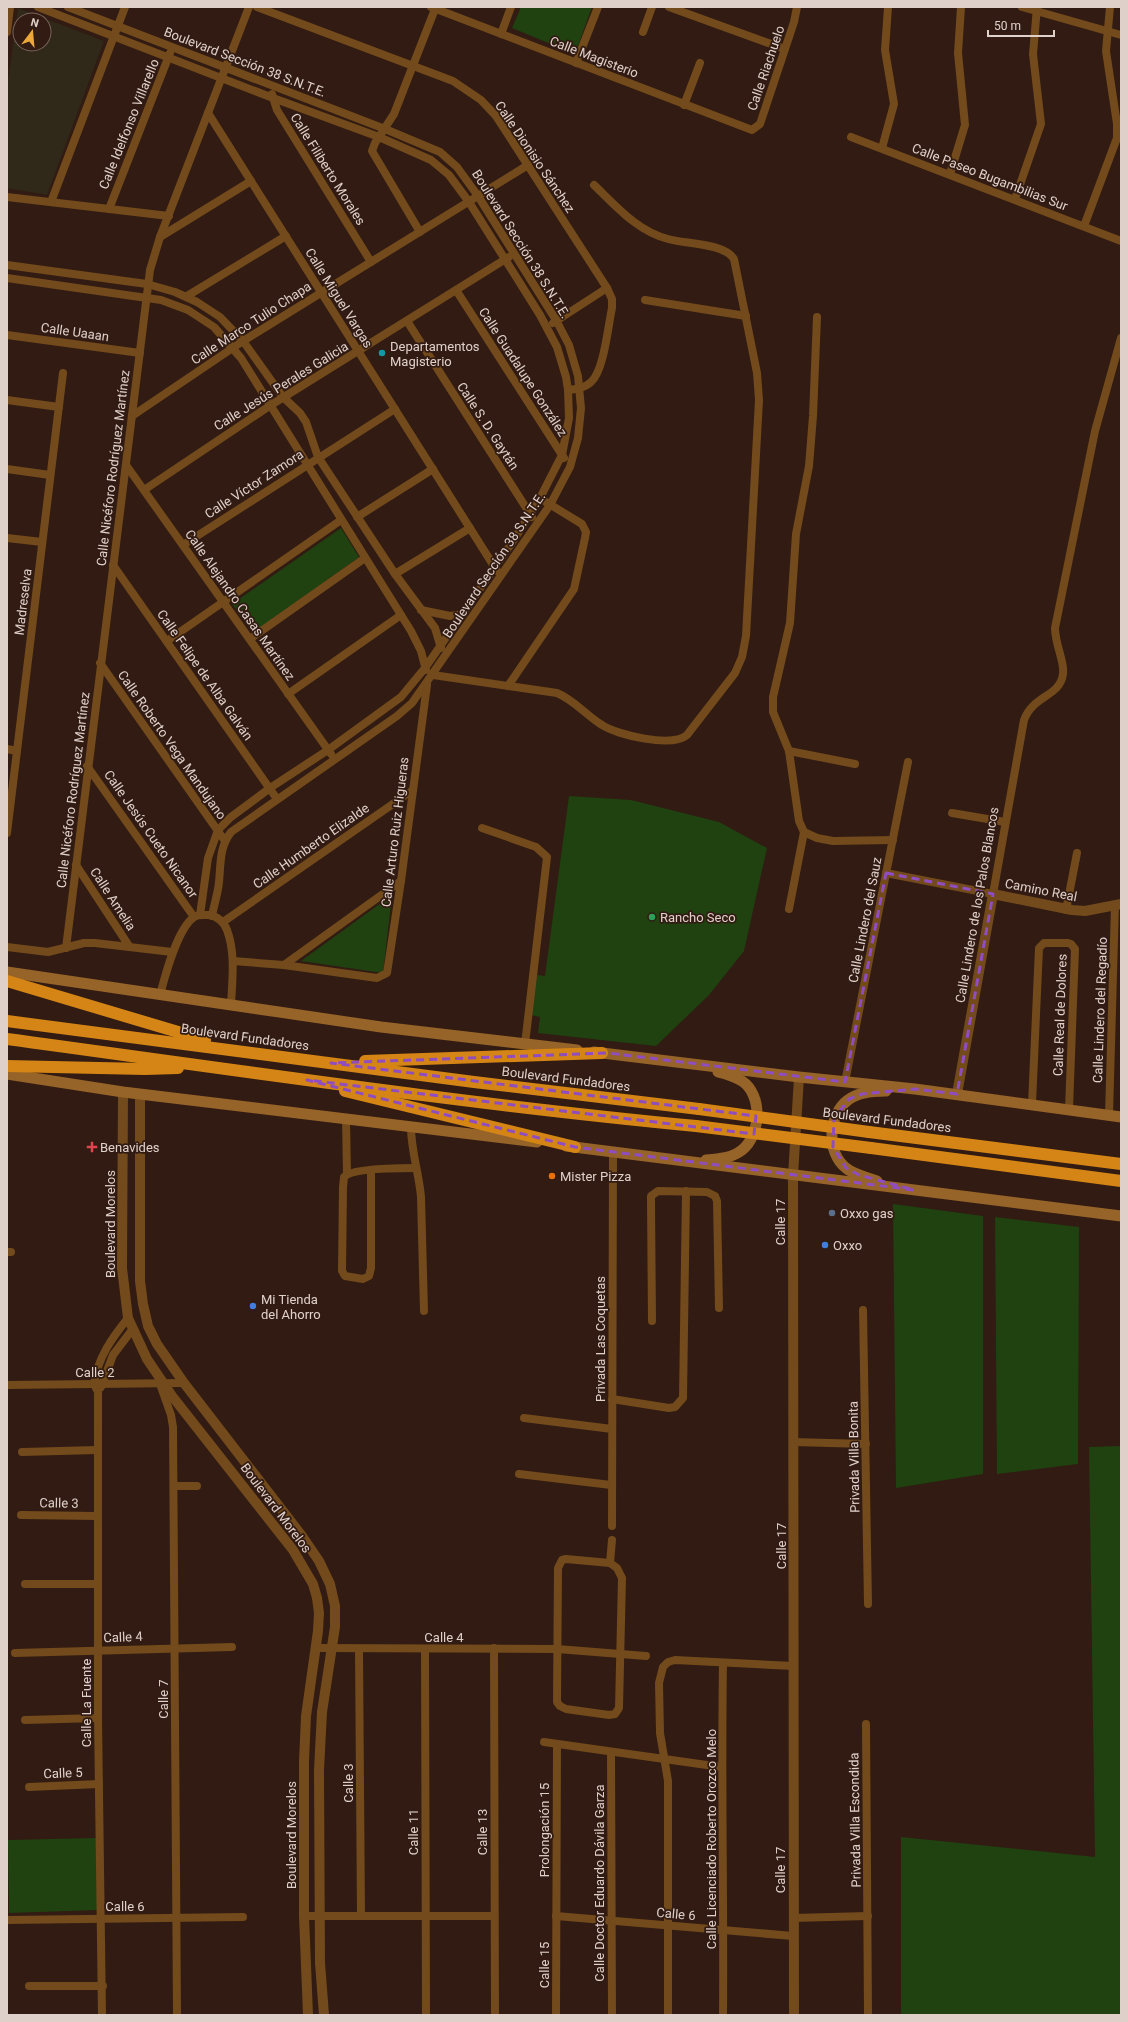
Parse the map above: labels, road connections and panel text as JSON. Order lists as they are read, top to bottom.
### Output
{
  "streets": {
    "highway": ["Boulevard Fundadores"],
    "street": [
      "Calle Magisterio",
      "Boulevard Sección 38 S.N.T.E.",
      "Calle Riachuelo",
      "Calle Idelfonso Villarello",
      "Calle Dionisio Sánchez",
      "Calle Filiberto Morales",
      "Calle Paseo Bugambilias Sur",
      "Calle Miguel Vargas",
      "Calle Marco Tulio Chapa",
      "Calle Uaaan",
      "Calle Guadalupe González",
      "Calle Jesús Perales Galicia",
      "Calle S. D. Gaytán",
      "Calle Nicéforo Rodríguez Martínez",
      "Calle Víctor Zamora",
      "Madreselva",
      "Calle Alejandro Casas Martínez",
      "Calle Felipe de Alba Galván",
      "Calle Roberto Vega Mandujano",
      "Calle Arturo Ruiz Higueras",
      "Calle Jesús Cueto Nicanor",
      "Calle Humberto Elizalde",
      "Camino Real",
      "Calle Amelia",
      "Calle Lindero de los Palos Blancos",
      "Calle Lindero del Sauz",
      "Calle Lindero del Regadío",
      "Calle Real de Dolores",
      "Calle 17",
      "Boulevard Morelos",
      "Privada Las Coquetas",
      "Calle 2",
      "Privada Villa Bonita",
      "Calle 3",
      "Calle 4",
      "Calle 7",
      "Calle La Fuente",
      "Calle 5",
      "Privada Villa Escondida",
      "Prolongación 15",
      "Calle 11",
      "Calle 13",
      "Calle Licenciado Roberto Orozco Melo",
      "Calle Doctor Eduardo Dávila Garza",
      "Calle 6",
      "Calle 15"
    ]
  },
  "crossings": [
    ["Calle Magisterio", "Calle Riachuelo"],
    ["Boulevard Sección 38 S.N.T.E.", "Calle Idelfonso Villarello"],
    ["Boulevard Sección 38 S.N.T.E.", "Calle Dionisio Sánchez"],
    ["Boulevard Sección 38 S.N.T.E.", "Calle Filiberto Morales"],
    ["Boulevard Sección 38 S.N.T.E.", "Calle Miguel Vargas"],
    ["Boulevard Sección 38 S.N.T.E.", "Calle Marco Tulio Chapa"],
    ["Boulevard Sección 38 S.N.T.E.", "Calle Guadalupe González"],
    ["Boulevard Sección 38 S.N.T.E.", "Calle Jesús Perales Galicia"],
    ["Boulevard Sección 38 S.N.T.E.", "Calle S. D. Gaytán"],
    ["Boulevard Sección 38 S.N.T.E.", "Calle Nicéforo Rodríguez Martínez"],
    ["Boulevard Sección 38 S.N.T.E.", "Calle Víctor Zamora"],
    ["Boulevard Sección 38 S.N.T.E.", "Calle Alejandro Casas Martínez"],
    ["Boulevard Sección 38 S.N.T.E.", "Calle Felipe de Alba Galván"],
    ["Boulevard Sección 38 S.N.T.E.", "Calle Roberto Vega Mandujano"],
    ["Boulevard Sección 38 S.N.T.E.", "Calle Arturo Ruiz Higueras"],
    ["Boulevard Sección 38 S.N.T.E.", "Calle Jesús Cueto Nicanor"],
    ["Calle Dionisio Sánchez", "Calle Marco Tulio Chapa"],
    ["Calle Filiberto Morales", "Calle Marco Tulio Chapa"],
    ["Calle Miguel Vargas", "Calle Marco Tulio Chapa"],
    ["Calle Miguel Vargas", "Calle Jesús Perales Galicia"],
    ["Calle Miguel Vargas", "Calle Nicéforo Rodríguez Martínez"],
    ["Calle Miguel Vargas", "Calle Víctor Zamora"],
    ["Calle Marco Tulio Chapa", "Calle Nicéforo Rodríguez Martínez"],
    ["Calle Uaaan", "Calle Nicéforo Rodríguez Martínez"],
    ["Calle Guadalupe González", "Calle Jesús Perales Galicia"],
    ["Calle Jesús Perales Galicia", "Calle S. D. Gaytán"],
    ["Calle Jesús Perales Galicia", "Calle Alejandro Casas Martínez"],
    ["Calle Nicéforo Rodríguez Martínez", "Calle Alejandro Casas Martínez"],
    ["Calle Nicéforo Rodríguez Martínez", "Calle Felipe de Alba Galván"],
    ["Calle Nicéforo Rodríguez Martínez", "Calle Roberto Vega Mandujano"],
    ["Calle Nicéforo Rodríguez Martínez", "Calle Jesús Cueto Nicanor"],
    ["Calle Nicéforo Rodríguez Martínez", "Calle Amelia"],
    ["Calle Víctor Zamora", "Calle Alejandro Casas Martínez"],
    ["Calle Arturo Ruiz Higueras", "Calle Humberto Elizalde"],
    ["Camino Real", "Calle Lindero de los Palos Blancos"],
    ["Camino Real", "Calle Lindero del Sauz"],
    ["Camino Real", "Calle Lindero del Regadío"],
    ["Calle 17", "Calle 6"],
    ["Boulevard Morelos", "Calle 2"],
    ["Boulevard Morelos", "Calle 4"],
    ["Boulevard Morelos", "Calle 7"],
    ["Boulevard Morelos", "Calle La Fuente"],
    ["Calle 2", "Calle 7"],
    ["Calle 2", "Calle La Fuente"],
    ["Calle 3", "Calle 4"],
    ["Calle 3", "Calle La Fuente"],
    ["Calle 4", "Calle 7"],
    ["Calle 4", "Calle La Fuente"],
    ["Calle 4", "Calle 11"],
    ["Calle 4", "Calle 13"],
    ["Calle 7", "Calle 6"],
    ["Calle La Fuente", "Calle 5"],
    ["Calle La Fuente", "Calle 6"],
    ["Prolongación 15", "Calle 6"],
    ["Prolongación 15", "Calle 15"],
    ["Calle Licenciado Roberto Orozco Melo", "Calle 6"],
    ["Calle Doctor Eduardo Dávila Garza", "Calle 6"],
    ["Calle 6", "Calle 15"]
  ],
  "places": {
    "other": [
      "Departamentos Magisterio",
      "Rancho Seco",
      "Mister Pizza",
      "Oxxo gas",
      "Oxxo",
      "Mi Tienda del Ahorro"
    ],
    "health": ["Benavides"]
  },
  "scale_bar": "50 m",
  "north": "top"
}
